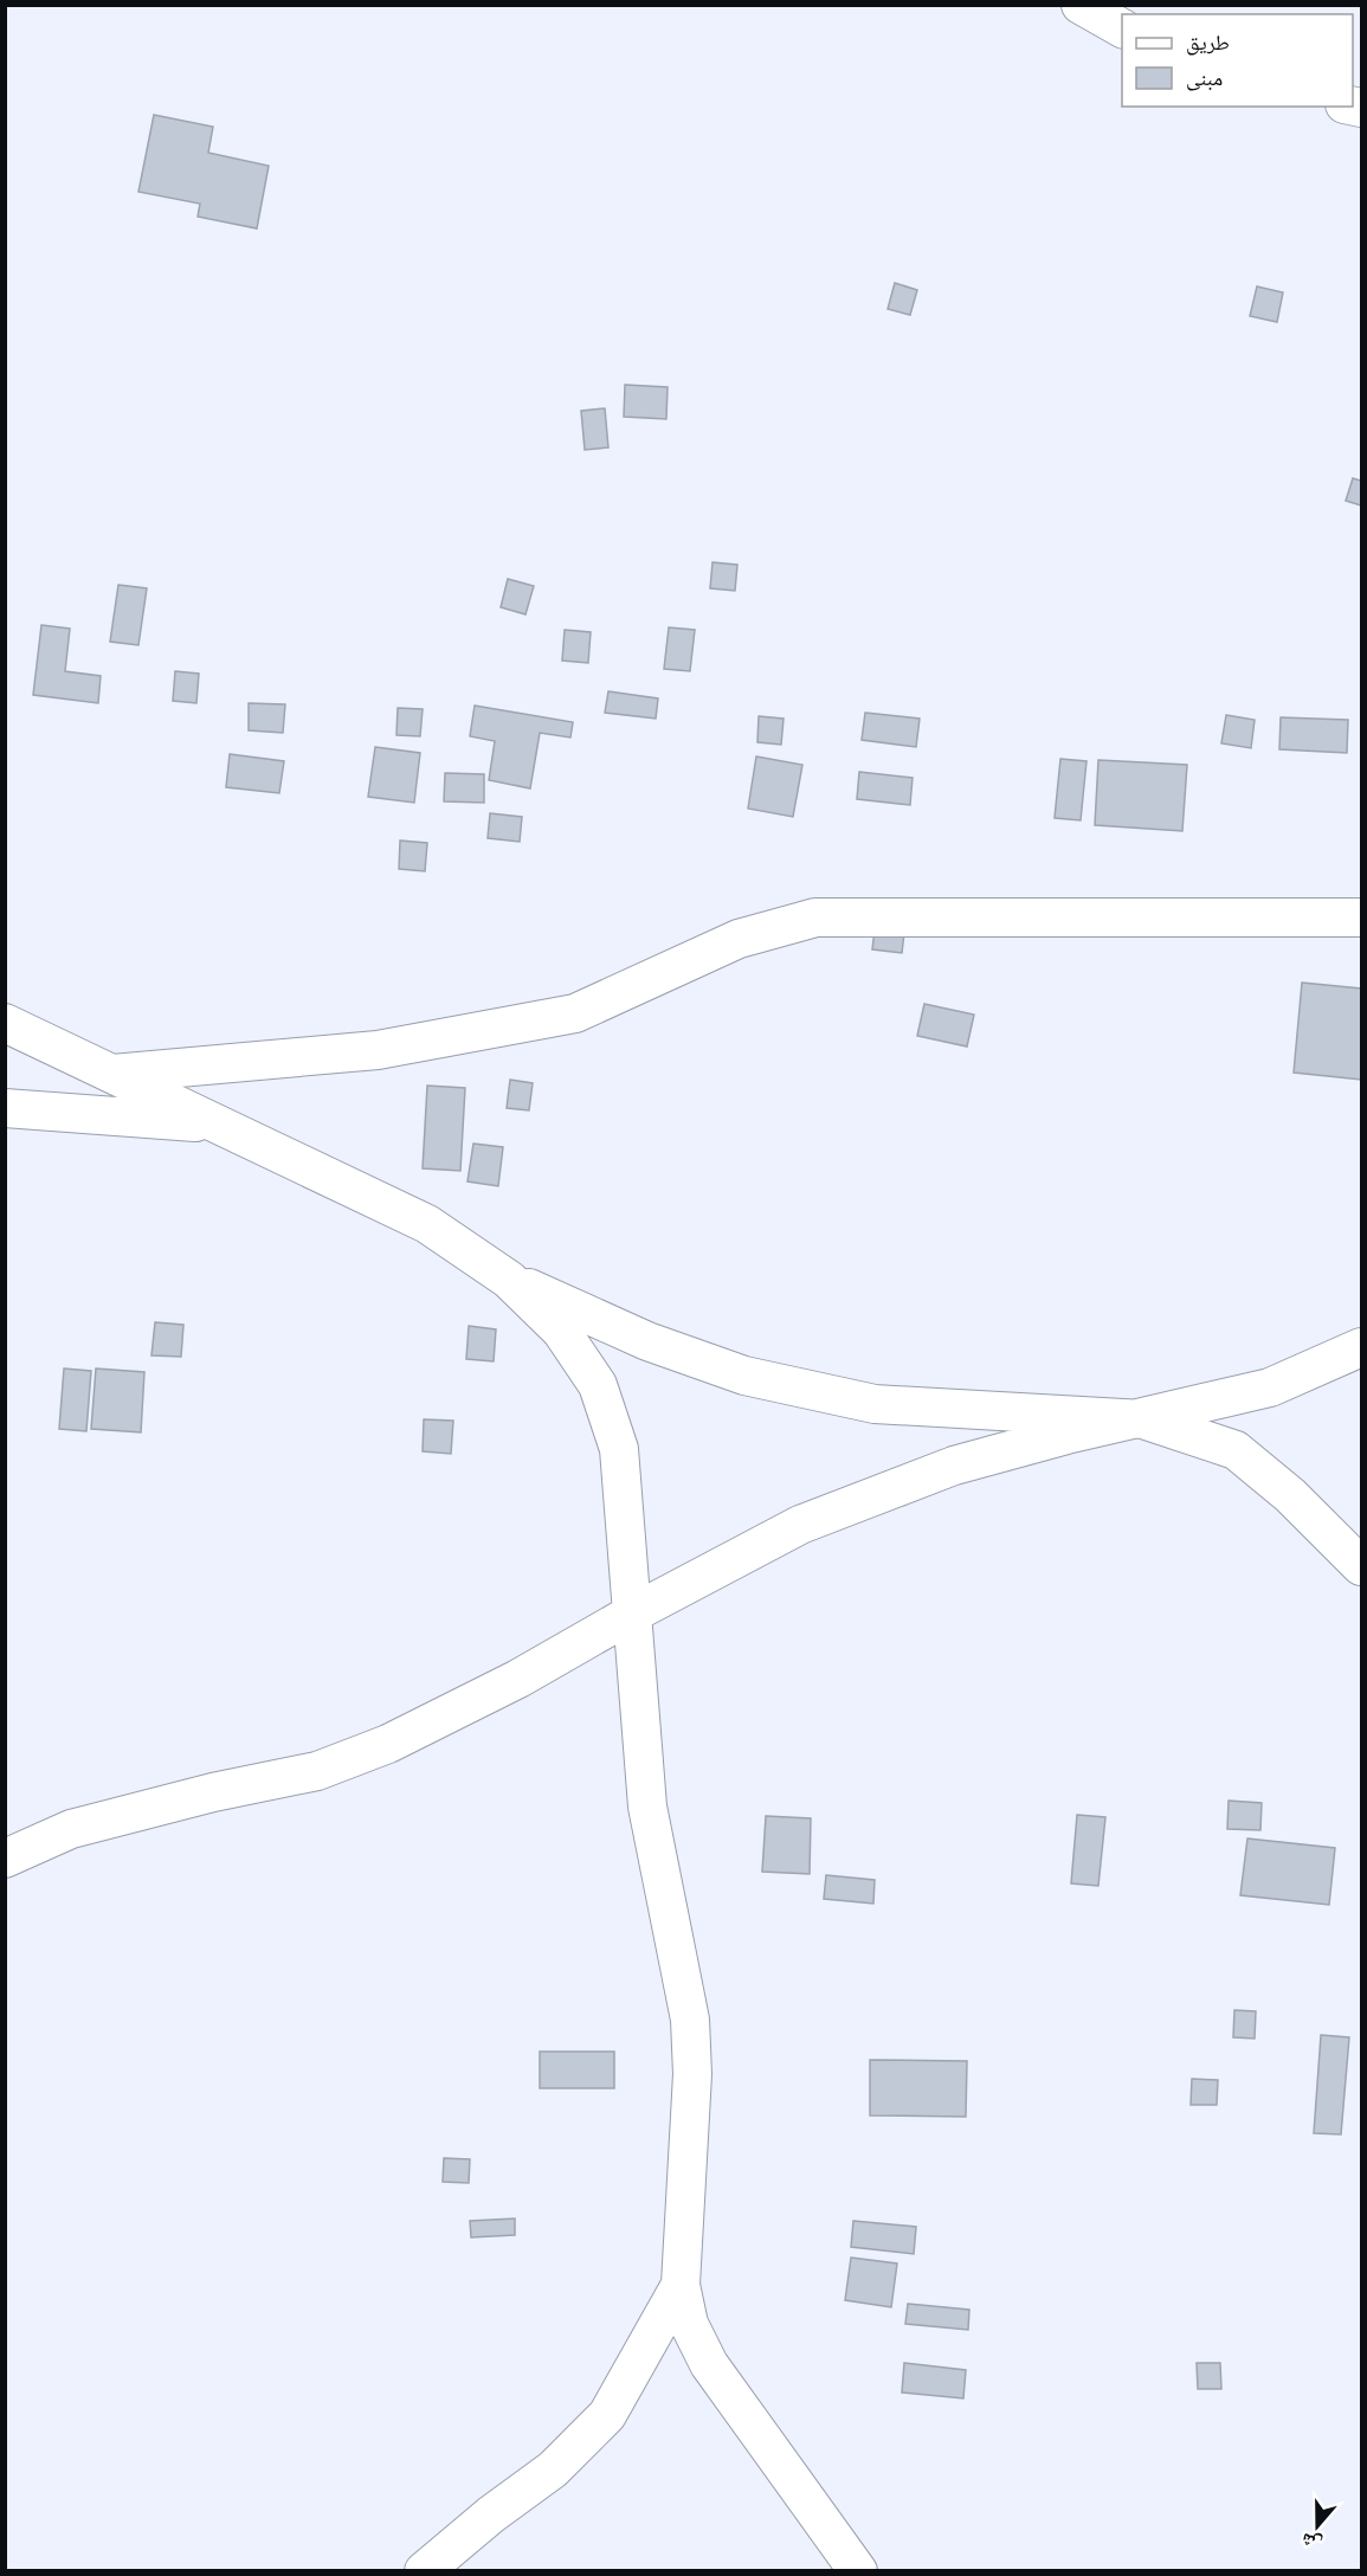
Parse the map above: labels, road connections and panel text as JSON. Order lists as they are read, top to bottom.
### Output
{
  "legend": ["طريق", "مبنى"],
  "north": "bottom"
}
